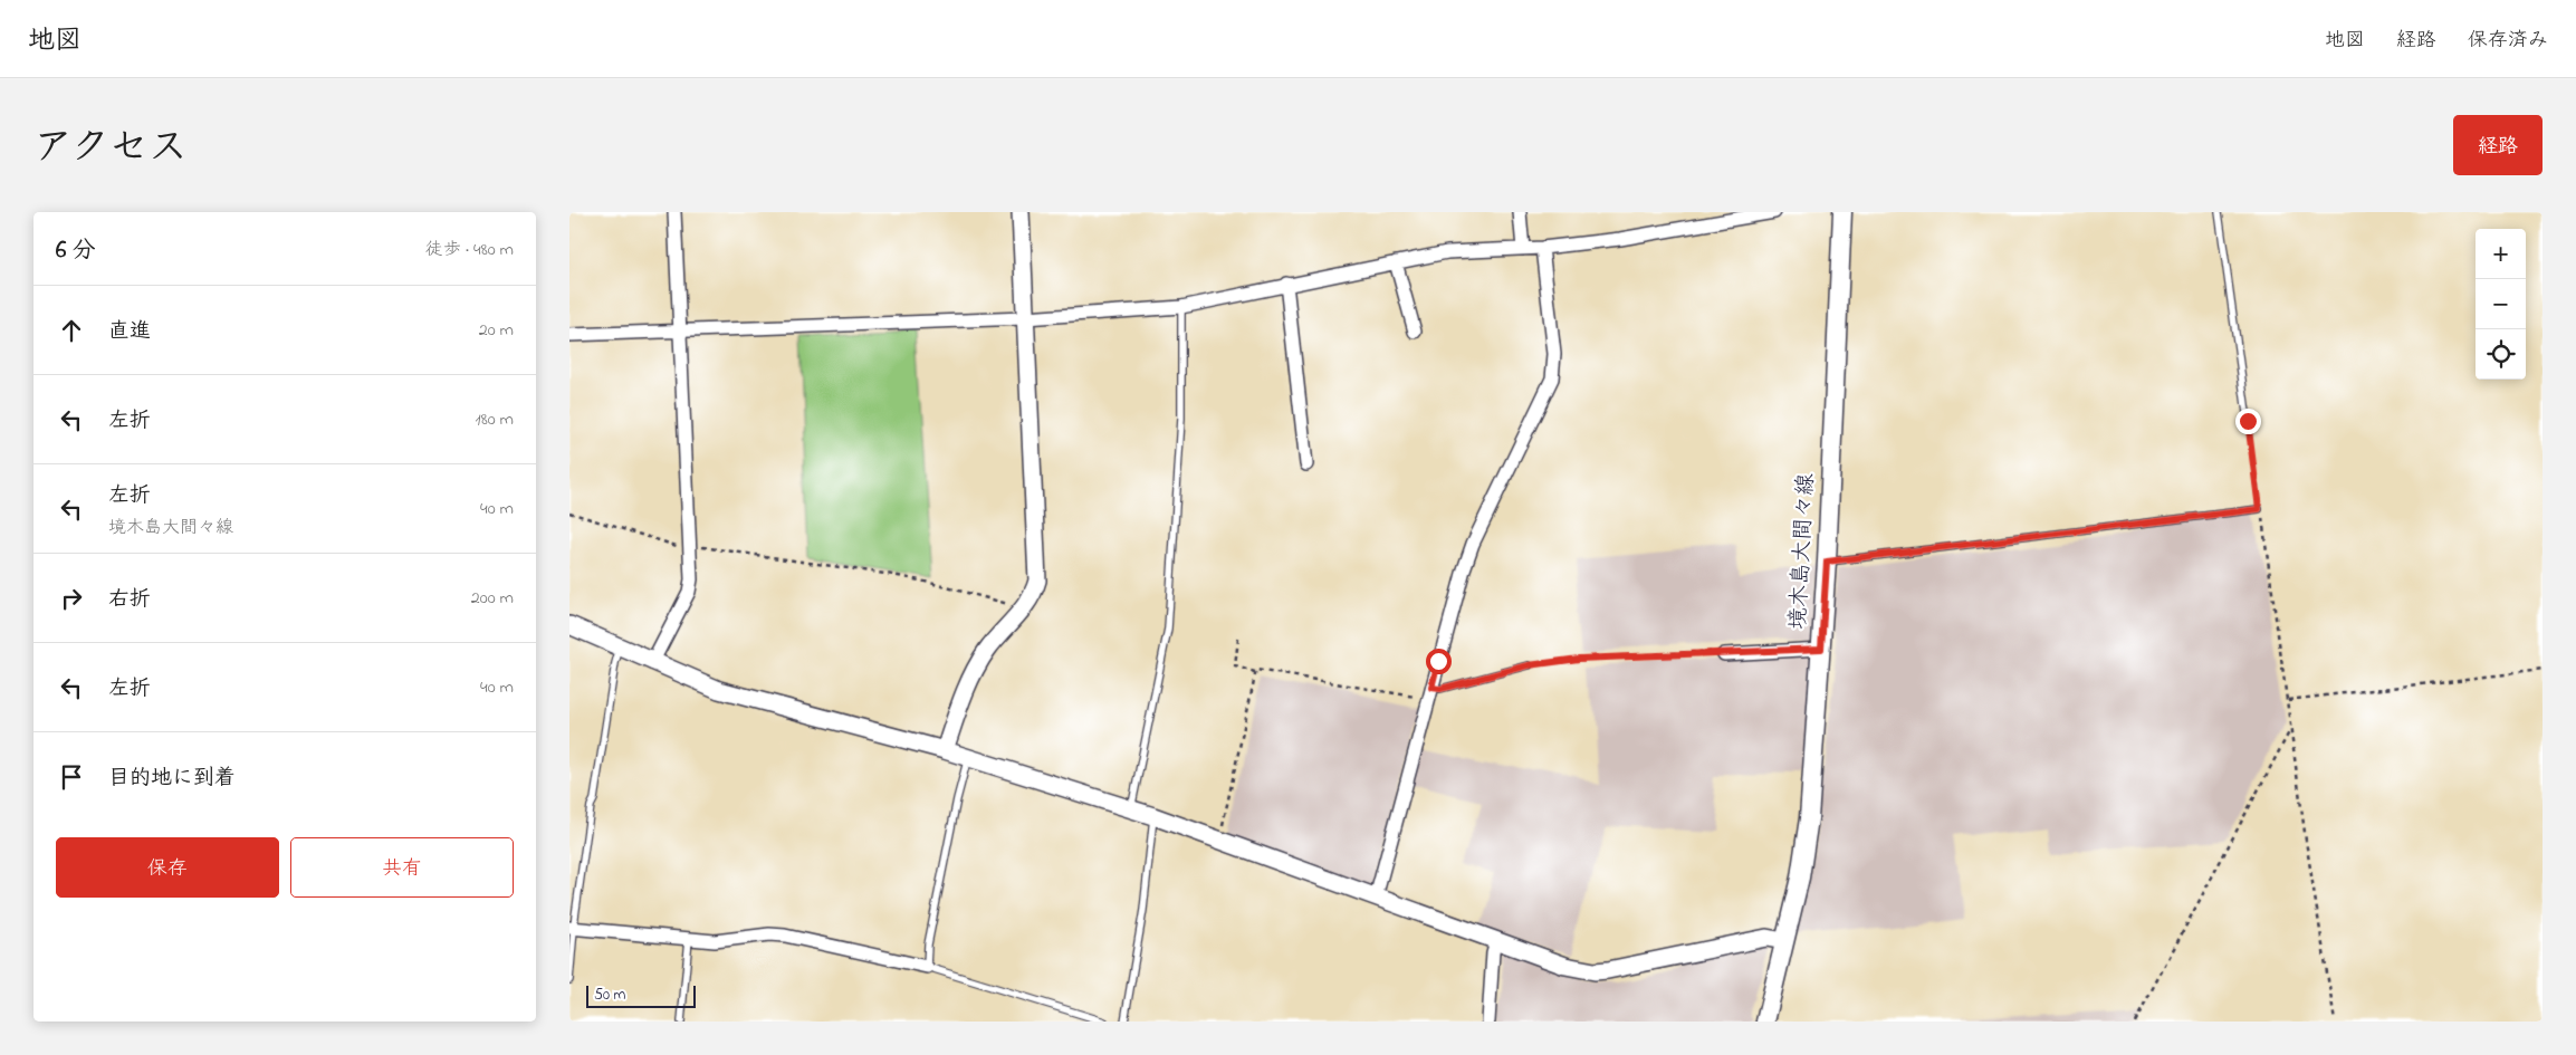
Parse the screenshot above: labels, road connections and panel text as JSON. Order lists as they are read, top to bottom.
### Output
{
  "streets": {
    "main road": ["境木島大間々線"]
  },
  "scale_bar": "50 m",
  "page": {
    "header": "地図",
    "nav": ["地図", "経路", "保存済み"],
    "title": "アクセス",
    "buttons": [
      "経路",
      ["保存", "共有"]
    ],
    "heading": ["6 分", "徒歩 · 480 m"],
    "map_buttons": ["+", "−"],
    "list": [
      ["直進", "20 m"],
      ["左折", "180 m"],
      ["左折", "境木島大間々線", "40 m"],
      ["右折", "200 m"],
      ["左折", "40 m"],
      "目的地に到着"
    ],
    "scale": "50 m"
  }
}
